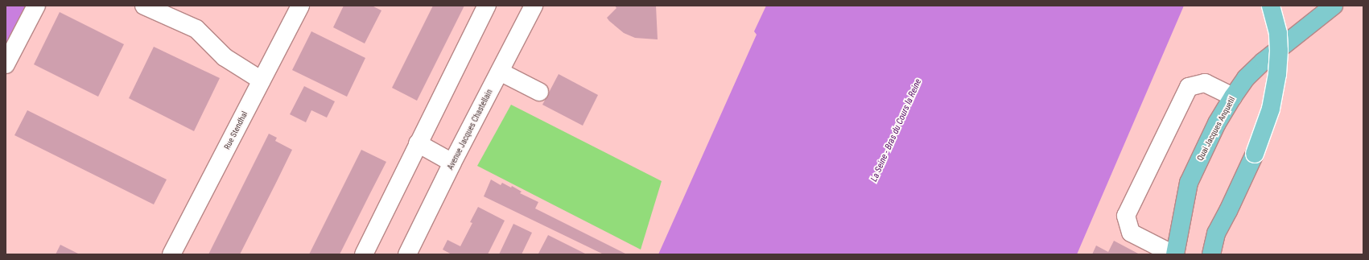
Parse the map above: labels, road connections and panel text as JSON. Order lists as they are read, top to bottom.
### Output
{
  "streets": {
    "main road": ["Quai Jacques Anquetil"],
    "street": ["Avenue Jacques Chastellain", "Rue Stendhal"]
  },
  "water": ["La Seine - Bras du Cours la Reine"]
}
